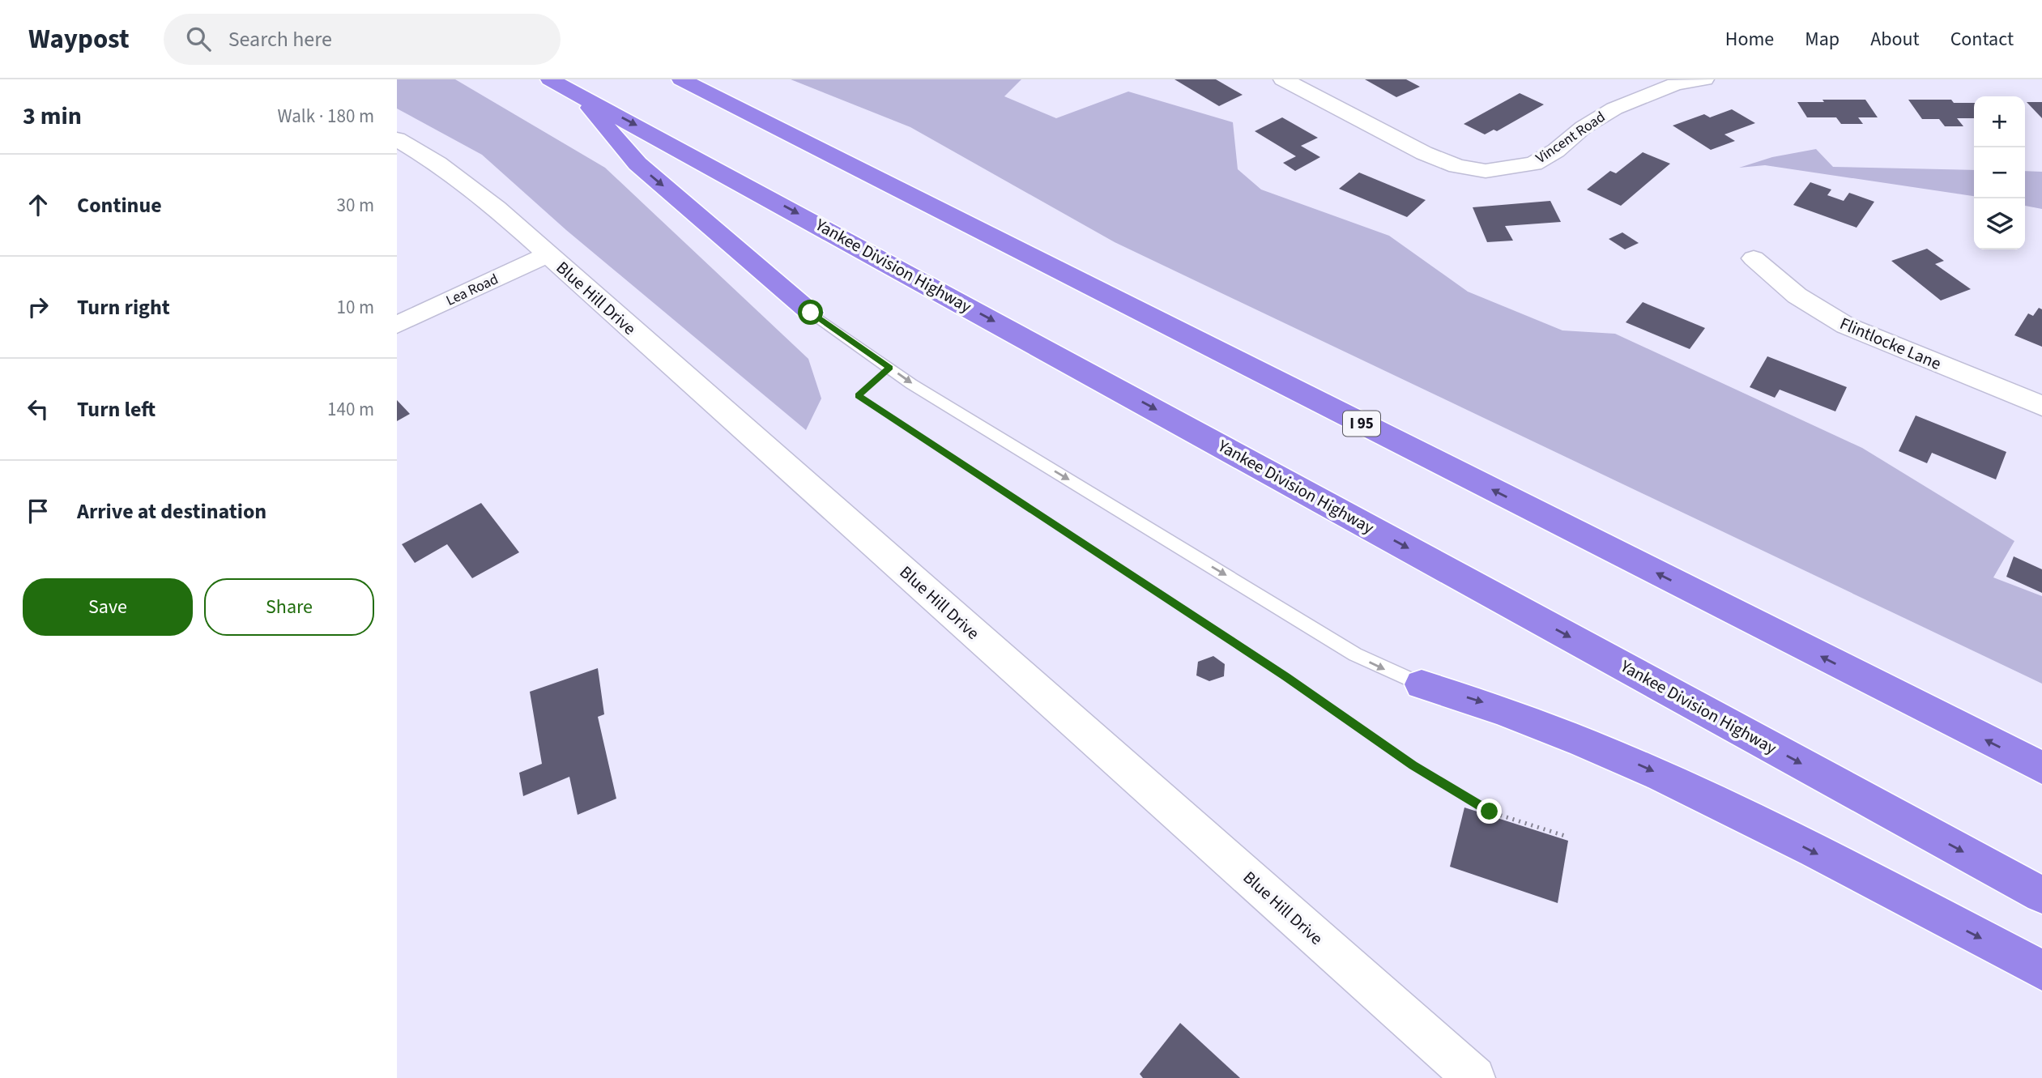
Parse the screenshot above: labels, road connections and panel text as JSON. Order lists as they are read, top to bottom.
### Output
{
  "streets": {
    "highway": ["Yankee Division Highway", "I 95"],
    "street": [
      "Vincent Road",
      "Lea Road",
      "Blue Hill Drive",
      "Flintlocke Lane"
    ]
  },
  "crossings": [
    ["Lea Road", "Blue Hill Drive"]
  ],
  "page": {
    "header": "Waypost",
    "search": "Search here",
    "nav": [
      "Home",
      "Map",
      "About",
      "Contact"
    ],
    "heading": ["3 min", "Walk · 180 m"],
    "map_buttons": ["+", "−"],
    "list": [
      ["Continue", "30 m"],
      ["Turn right", "10 m"],
      ["Turn left", "140 m"],
      "Arrive at destination"
    ],
    "buttons": ["Save", "Share"]
  }
}
